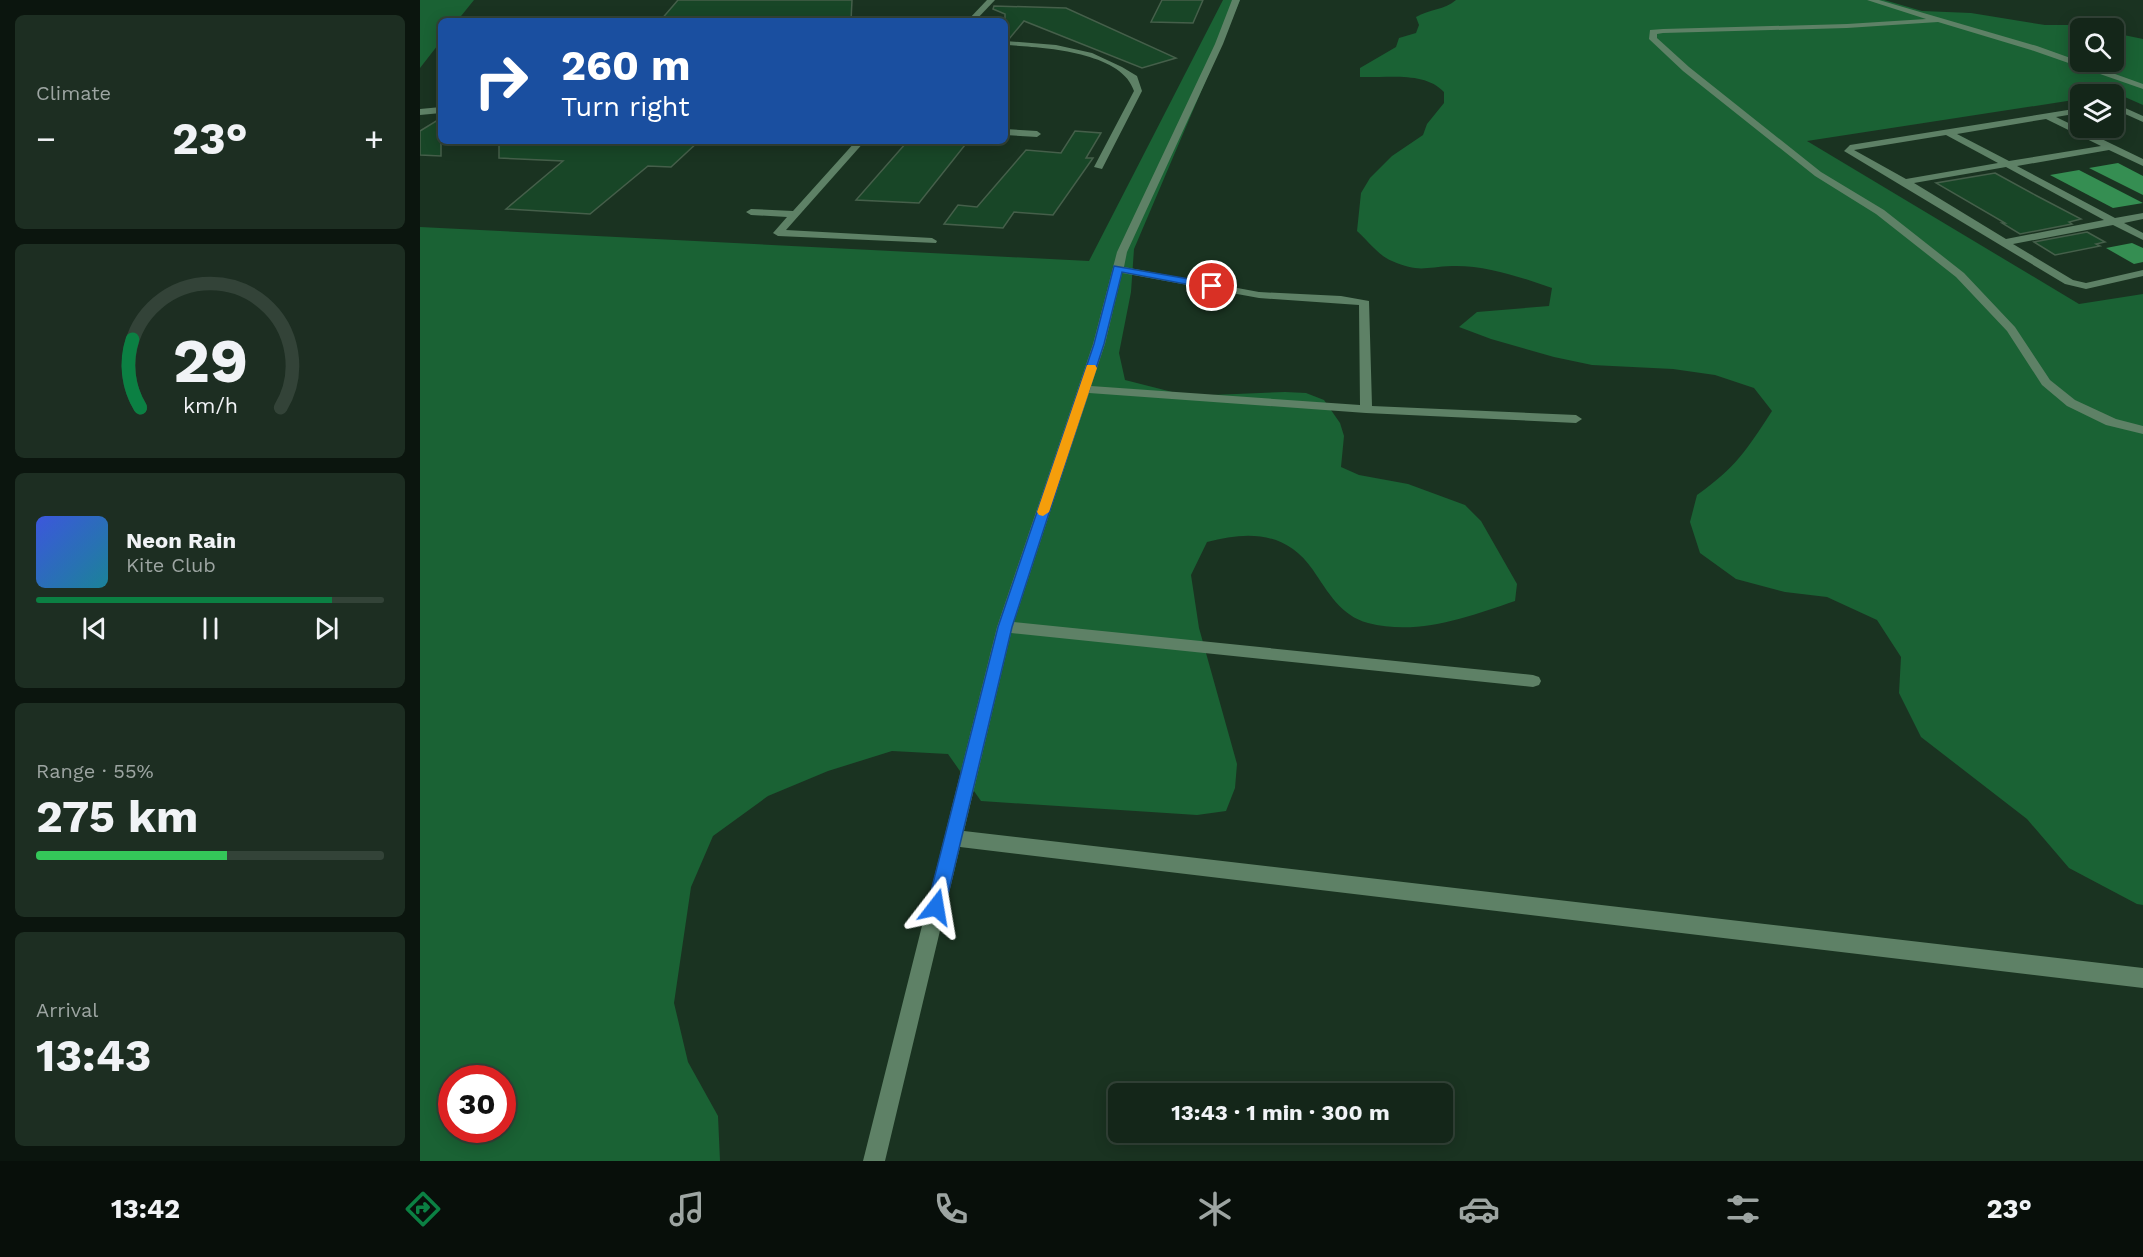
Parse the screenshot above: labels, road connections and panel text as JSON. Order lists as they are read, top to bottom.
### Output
{
  "page": {
    "tile": [
      "Climate",
      ["Range · 55%", "275 km"],
      ["Arrival", "13:43"]
    ],
    "turn": ["260 m", "Turn right"],
    "heat": ["−", "23°", "+"],
    "song": ["Neon Rain", "Kite Club"],
    "limit": "30",
    "trip": "13:43 · 1 min · 300 m",
    "tabs": ["13:42", "23°"],
    "gauge": ["29", "km/h"]
  }
}
